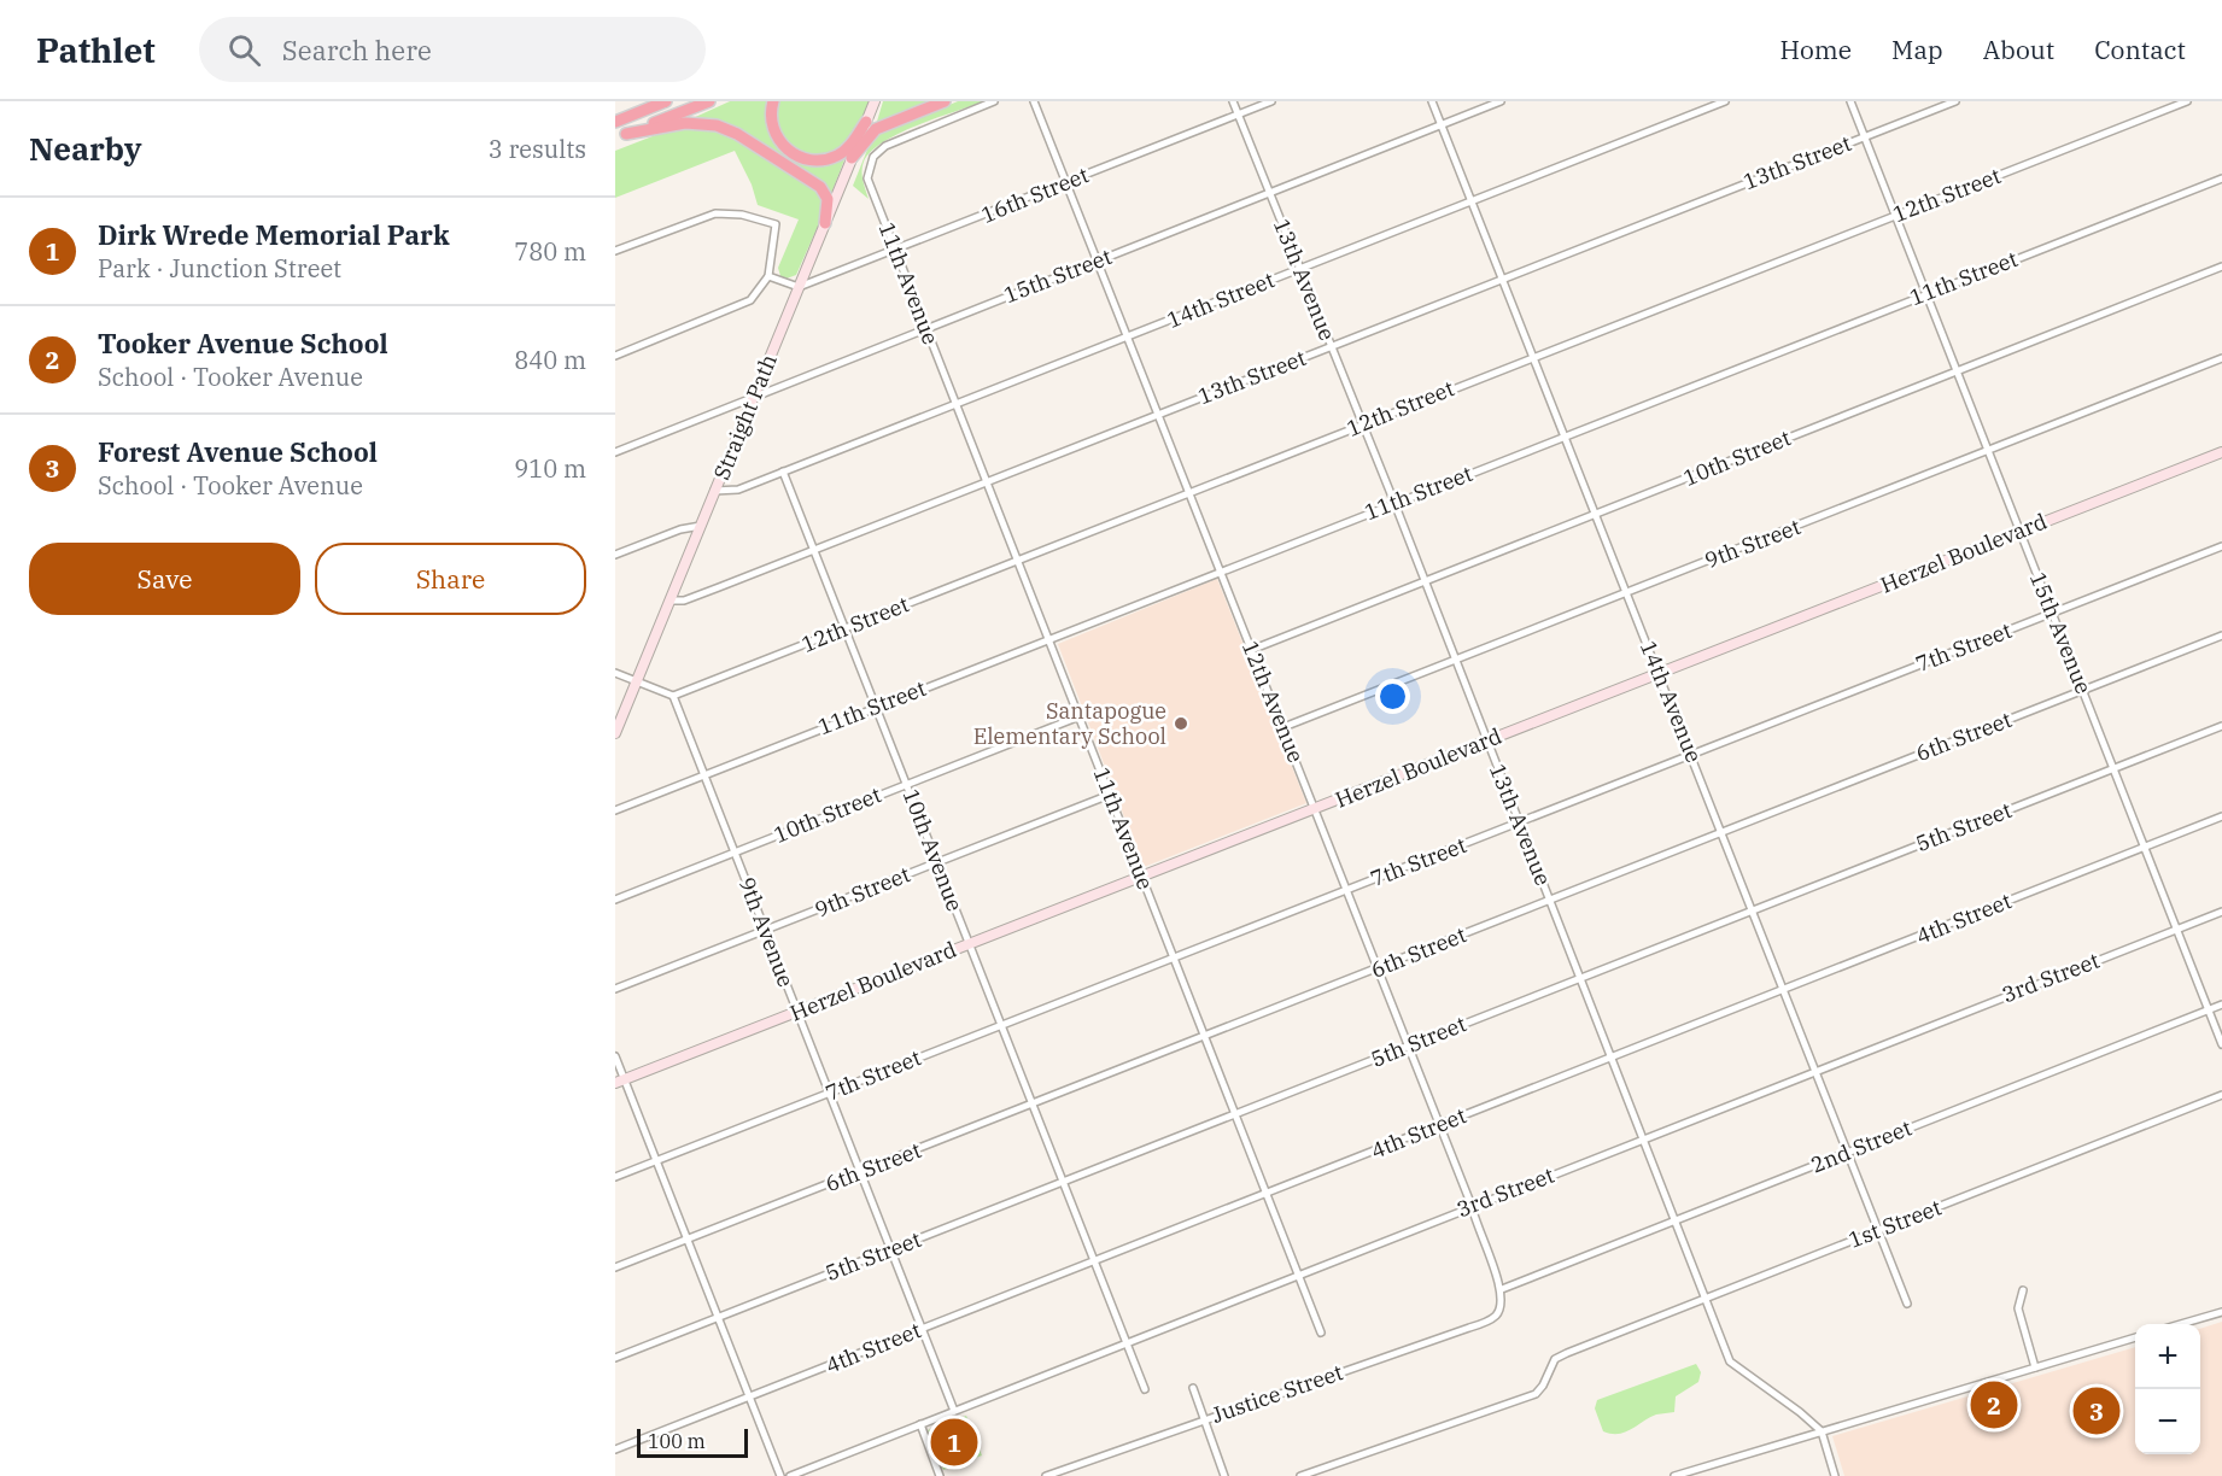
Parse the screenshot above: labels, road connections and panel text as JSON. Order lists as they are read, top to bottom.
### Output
{
  "streets": {
    "street": [
      "13th Street",
      "16th Street",
      "12th Street",
      "15th Street",
      "11th Street",
      "13th Avenue",
      "11th Avenue",
      "14th Street",
      "Straight Path",
      "10th Street",
      "9th Street",
      "Herzel Boulevard",
      "15th Avenue",
      "7th Street",
      "12th Avenue",
      "14th Avenue",
      "6th Street",
      "5th Street",
      "10th Avenue",
      "4th Street",
      "9th Avenue",
      "3rd Street",
      "2nd Street",
      "1st Street",
      "Justice Street"
    ]
  },
  "crossings": [
    ["13th Street", "13th Avenue"],
    ["13th Street", "11th Avenue"],
    ["13th Street", "Straight Path"],
    ["13th Street", "15th Avenue"],
    ["13th Street", "12th Avenue"],
    ["13th Street", "14th Avenue"],
    ["13th Street", "10th Avenue"],
    ["16th Street", "13th Avenue"],
    ["16th Street", "11th Avenue"],
    ["16th Street", "Straight Path"],
    ["16th Street", "12th Avenue"],
    ["12th Street", "13th Avenue"],
    ["12th Street", "11th Avenue"],
    ["12th Street", "15th Avenue"],
    ["12th Street", "12th Avenue"],
    ["12th Street", "14th Avenue"],
    ["12th Street", "10th Avenue"],
    ["12th Street", "9th Avenue"],
    ["15th Street", "13th Avenue"],
    ["15th Street", "11th Avenue"],
    ["15th Street", "Straight Path"],
    ["15th Street", "12th Avenue"],
    ["15th Street", "14th Avenue"],
    ["11th Street", "13th Avenue"],
    ["11th Street", "11th Avenue"],
    ["11th Street", "15th Avenue"],
    ["11th Street", "12th Avenue"],
    ["11th Street", "14th Avenue"],
    ["11th Street", "10th Avenue"],
    ["11th Street", "9th Avenue"],
    ["13th Avenue", "14th Street"],
    ["13th Avenue", "10th Street"],
    ["13th Avenue", "9th Street"],
    ["13th Avenue", "Herzel Boulevard"],
    ["13th Avenue", "7th Street"],
    ["13th Avenue", "6th Street"],
    ["13th Avenue", "5th Street"],
    ["13th Avenue", "4th Street"],
    ["13th Avenue", "3rd Street"],
    ["13th Avenue", "2nd Street"],
    ["13th Avenue", "1st Street"],
    ["11th Avenue", "14th Street"],
    ["11th Avenue", "10th Street"],
    ["11th Avenue", "9th Street"],
    ["11th Avenue", "Herzel Boulevard"],
    ["11th Avenue", "7th Street"],
    ["11th Avenue", "6th Street"],
    ["11th Avenue", "5th Street"],
    ["11th Avenue", "4th Street"],
    ["11th Avenue", "3rd Street"],
    ["14th Street", "Straight Path"],
    ["14th Street", "12th Avenue"],
    ["14th Street", "14th Avenue"],
    ["14th Street", "10th Avenue"],
    ["10th Street", "15th Avenue"],
    ["10th Street", "12th Avenue"],
    ["10th Street", "14th Avenue"],
    ["10th Street", "10th Avenue"],
    ["10th Street", "9th Avenue"],
    ["9th Street", "15th Avenue"],
    ["9th Street", "12th Avenue"],
    ["9th Street", "14th Avenue"],
    ["9th Street", "10th Avenue"],
    ["9th Street", "9th Avenue"],
    ["Herzel Boulevard", "15th Avenue"],
    ["Herzel Boulevard", "12th Avenue"],
    ["Herzel Boulevard", "14th Avenue"],
    ["Herzel Boulevard", "10th Avenue"],
    ["Herzel Boulevard", "9th Avenue"],
    ["15th Avenue", "7th Street"],
    ["15th Avenue", "6th Street"],
    ["15th Avenue", "5th Street"],
    ["15th Avenue", "4th Street"],
    ["15th Avenue", "3rd Street"],
    ["15th Avenue", "2nd Street"],
    ["7th Street", "12th Avenue"],
    ["7th Street", "14th Avenue"],
    ["7th Street", "10th Avenue"],
    ["7th Street", "9th Avenue"],
    ["12th Avenue", "6th Street"],
    ["12th Avenue", "5th Street"],
    ["12th Avenue", "4th Street"],
    ["12th Avenue", "3rd Street"],
    ["12th Avenue", "2nd Street"],
    ["12th Avenue", "Justice Street"],
    ["14th Avenue", "6th Street"],
    ["14th Avenue", "5th Street"],
    ["14th Avenue", "4th Street"],
    ["14th Avenue", "3rd Street"],
    ["14th Avenue", "2nd Street"],
    ["14th Avenue", "1st Street"],
    ["6th Street", "10th Avenue"],
    ["6th Street", "9th Avenue"],
    ["5th Street", "10th Avenue"],
    ["5th Street", "9th Avenue"],
    ["10th Avenue", "4th Street"],
    ["10th Avenue", "3rd Street"],
    ["4th Street", "9th Avenue"],
    ["9th Avenue", "3rd Street"]
  ],
  "places": ["Santapogue Elementary School"],
  "scale_bar": "100 m",
  "page": {
    "header": "Pathlet",
    "search": "Search here",
    "nav": [
      "Home",
      "Map",
      "About",
      "Contact"
    ],
    "heading": ["Nearby", "3 results"],
    "list": [
      {
        "mark": "1",
        "name": "Dirk Wrede Memorial Park",
        "note": "Park · Junction Street",
        "value": "780 m"
      },
      {
        "mark": "2",
        "name": "Tooker Avenue School",
        "note": "School · Tooker Avenue",
        "value": "840 m"
      },
      {
        "mark": "3",
        "name": "Forest Avenue School",
        "note": "School · Tooker Avenue",
        "value": "910 m"
      }
    ],
    "buttons": ["Save", "Share"],
    "map_buttons": ["+", "−"],
    "pins": ["2", "3", "1"],
    "scale": "100 m"
  }
}
